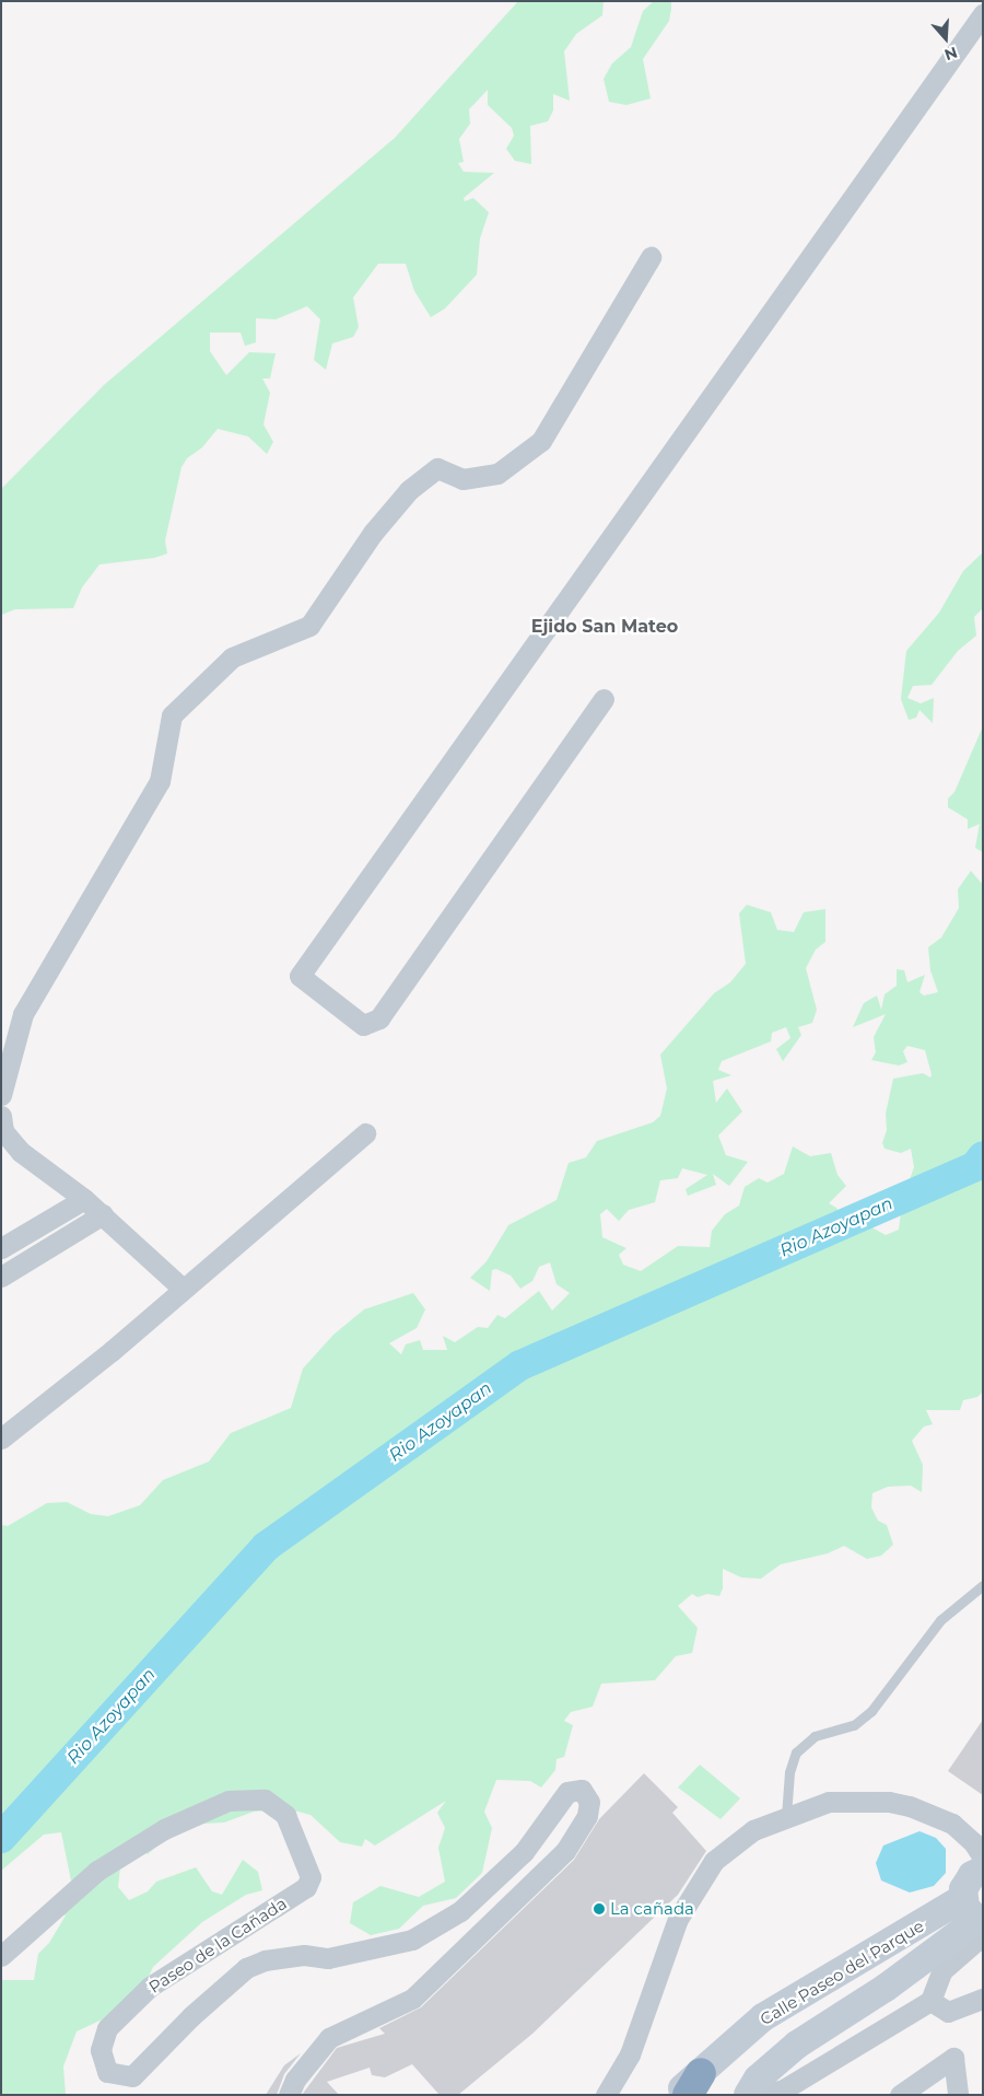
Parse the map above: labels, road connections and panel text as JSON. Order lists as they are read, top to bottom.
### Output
{
  "streets": {
    "street": ["Paseo de la Cañada", "Calle Paseo del Parque"]
  },
  "districts": ["Ejido San Mateo"],
  "water": ["Rio Azoyapan"],
  "places": ["La cañada"],
  "north": "bottom"
}
